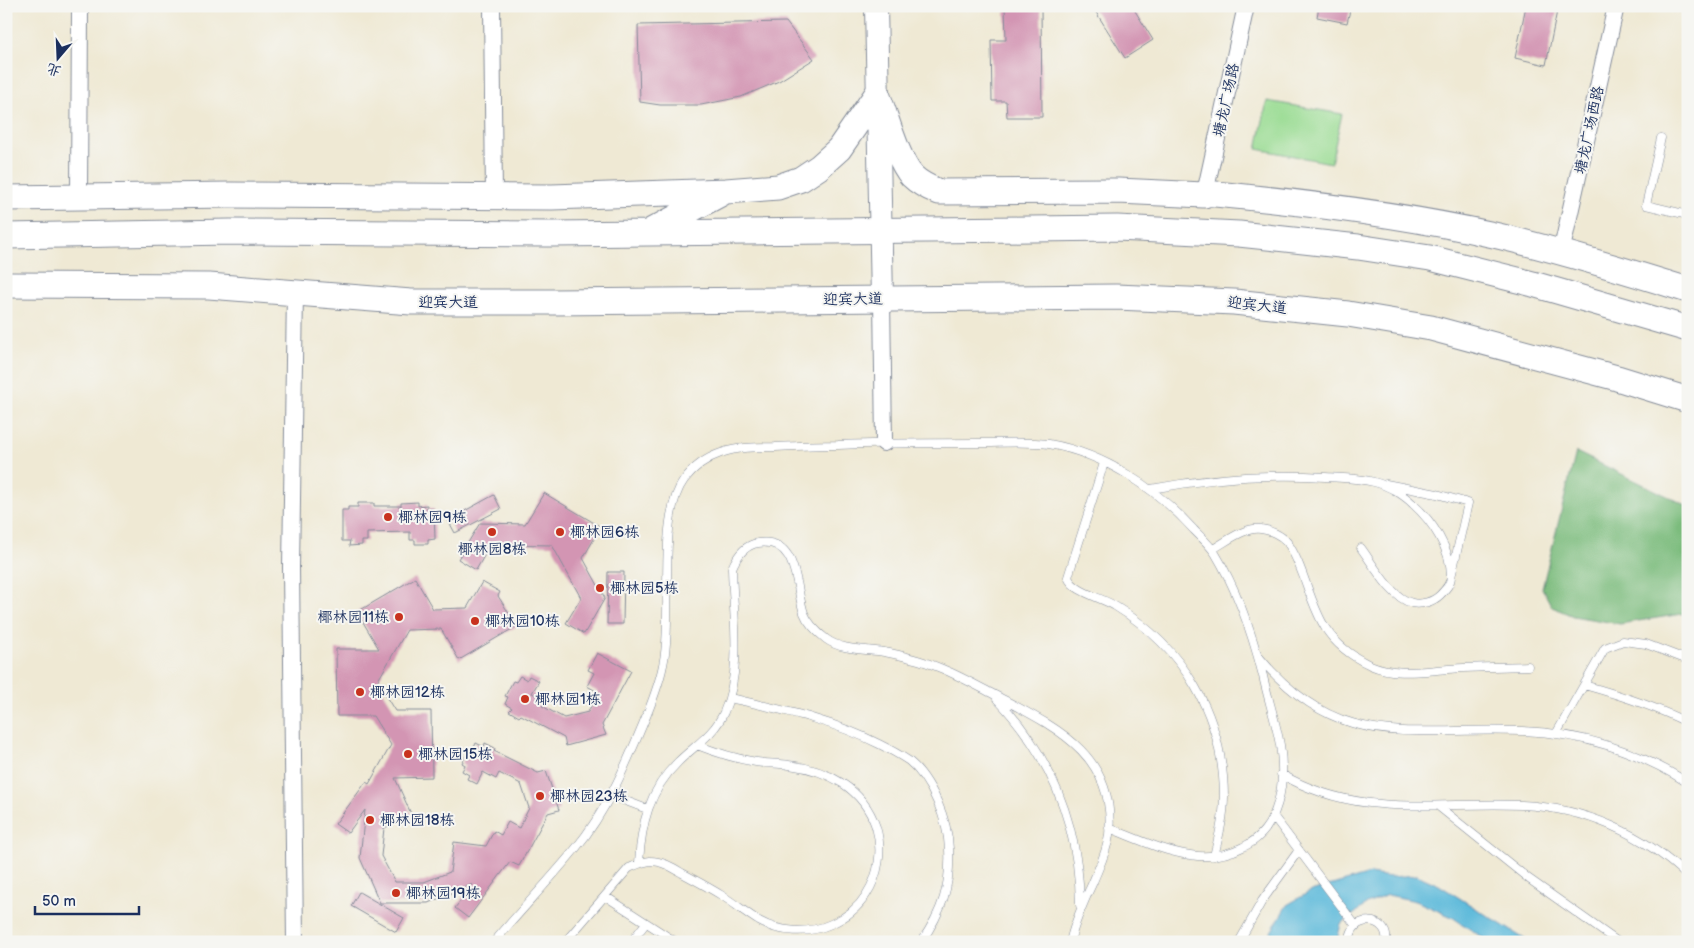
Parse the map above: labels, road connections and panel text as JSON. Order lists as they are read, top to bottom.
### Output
{
  "streets": {
    "main road": ["迎宾大道"],
    "street": ["塘龙广场路", "塘龙广场西路"]
  },
  "places": [
    "椰林园9栋",
    "椰林园8栋",
    "椰林园6栋",
    "椰林园5栋",
    "椰林园11栋",
    "椰林园10栋",
    "椰林园12栋",
    "椰林园1栋",
    "椰林园15栋",
    "椰林园23栋",
    "椰林园18栋",
    "椰林园19栋"
  ],
  "scale_bar": "50 m",
  "north": "bottom"
}
